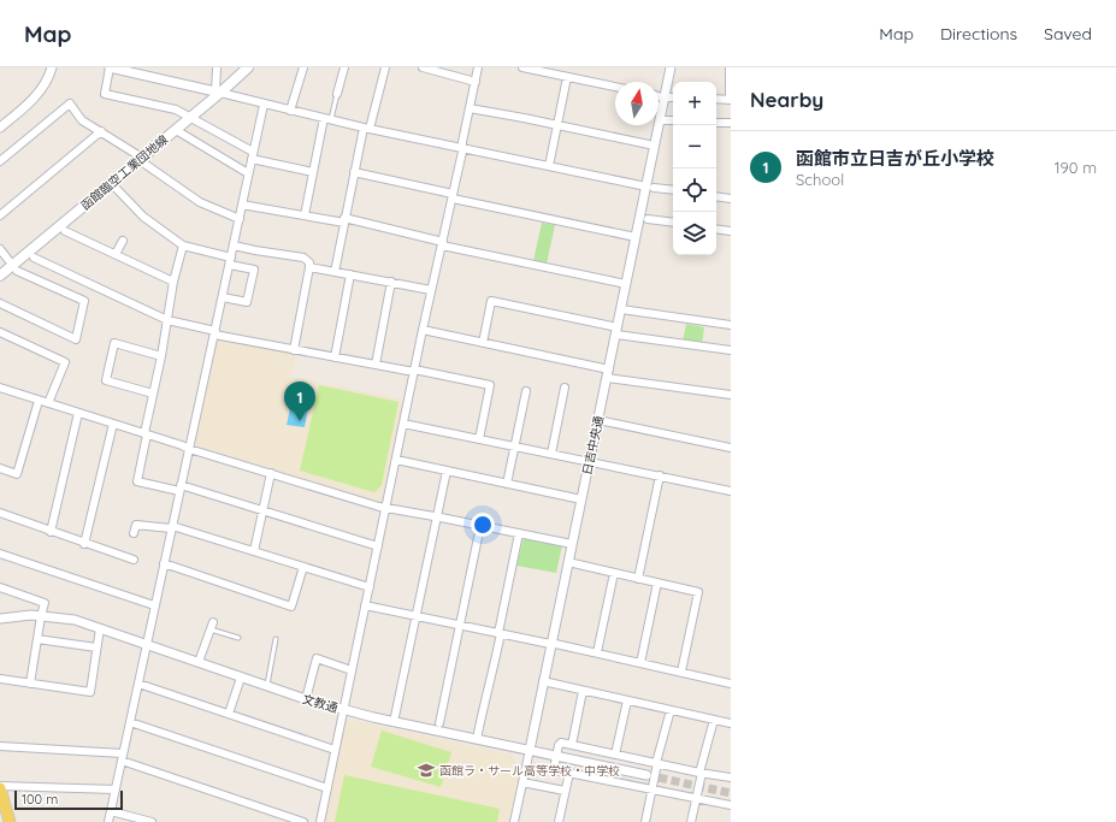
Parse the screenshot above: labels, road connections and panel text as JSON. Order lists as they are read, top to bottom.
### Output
{
  "streets": {
    "main road": ["函館臨空工業団地線"],
    "street": ["日吉中央通", "文教通"]
  },
  "crossings": [
    ["日吉中央通", "文教通"]
  ],
  "places": {
    "school or university": ["函館ラ・サール高等学校・中学校"]
  },
  "scale_bar": "100 m",
  "north": "top",
  "page": {
    "header": "Map",
    "nav": ["Map", "Directions", "Saved"],
    "heading": "Nearby",
    "map_buttons": ["+", "−"],
    "list": [
      {
        "mark": "1",
        "name": "函館市立日吉が丘小学校",
        "note": "School",
        "value": "190 m"
      }
    ],
    "pins": "1",
    "scale": "100 m"
  }
}
